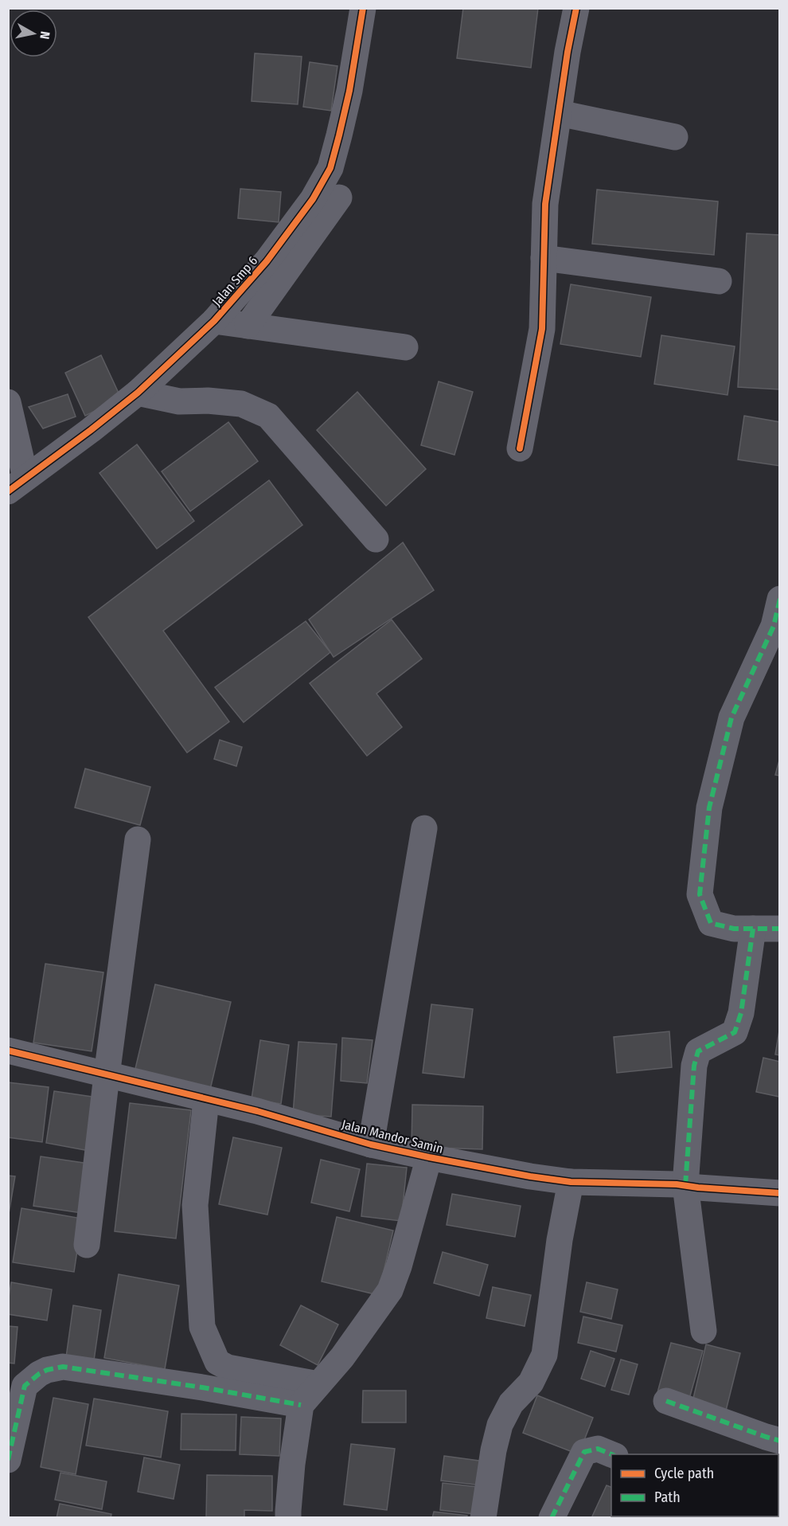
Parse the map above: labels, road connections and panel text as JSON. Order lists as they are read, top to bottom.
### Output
{
  "streets": {
    "street": ["Jalan Smp 6", "Jalan Mandor Samin"]
  },
  "legend": ["Cycle path", "Path"],
  "north": "right"
}
